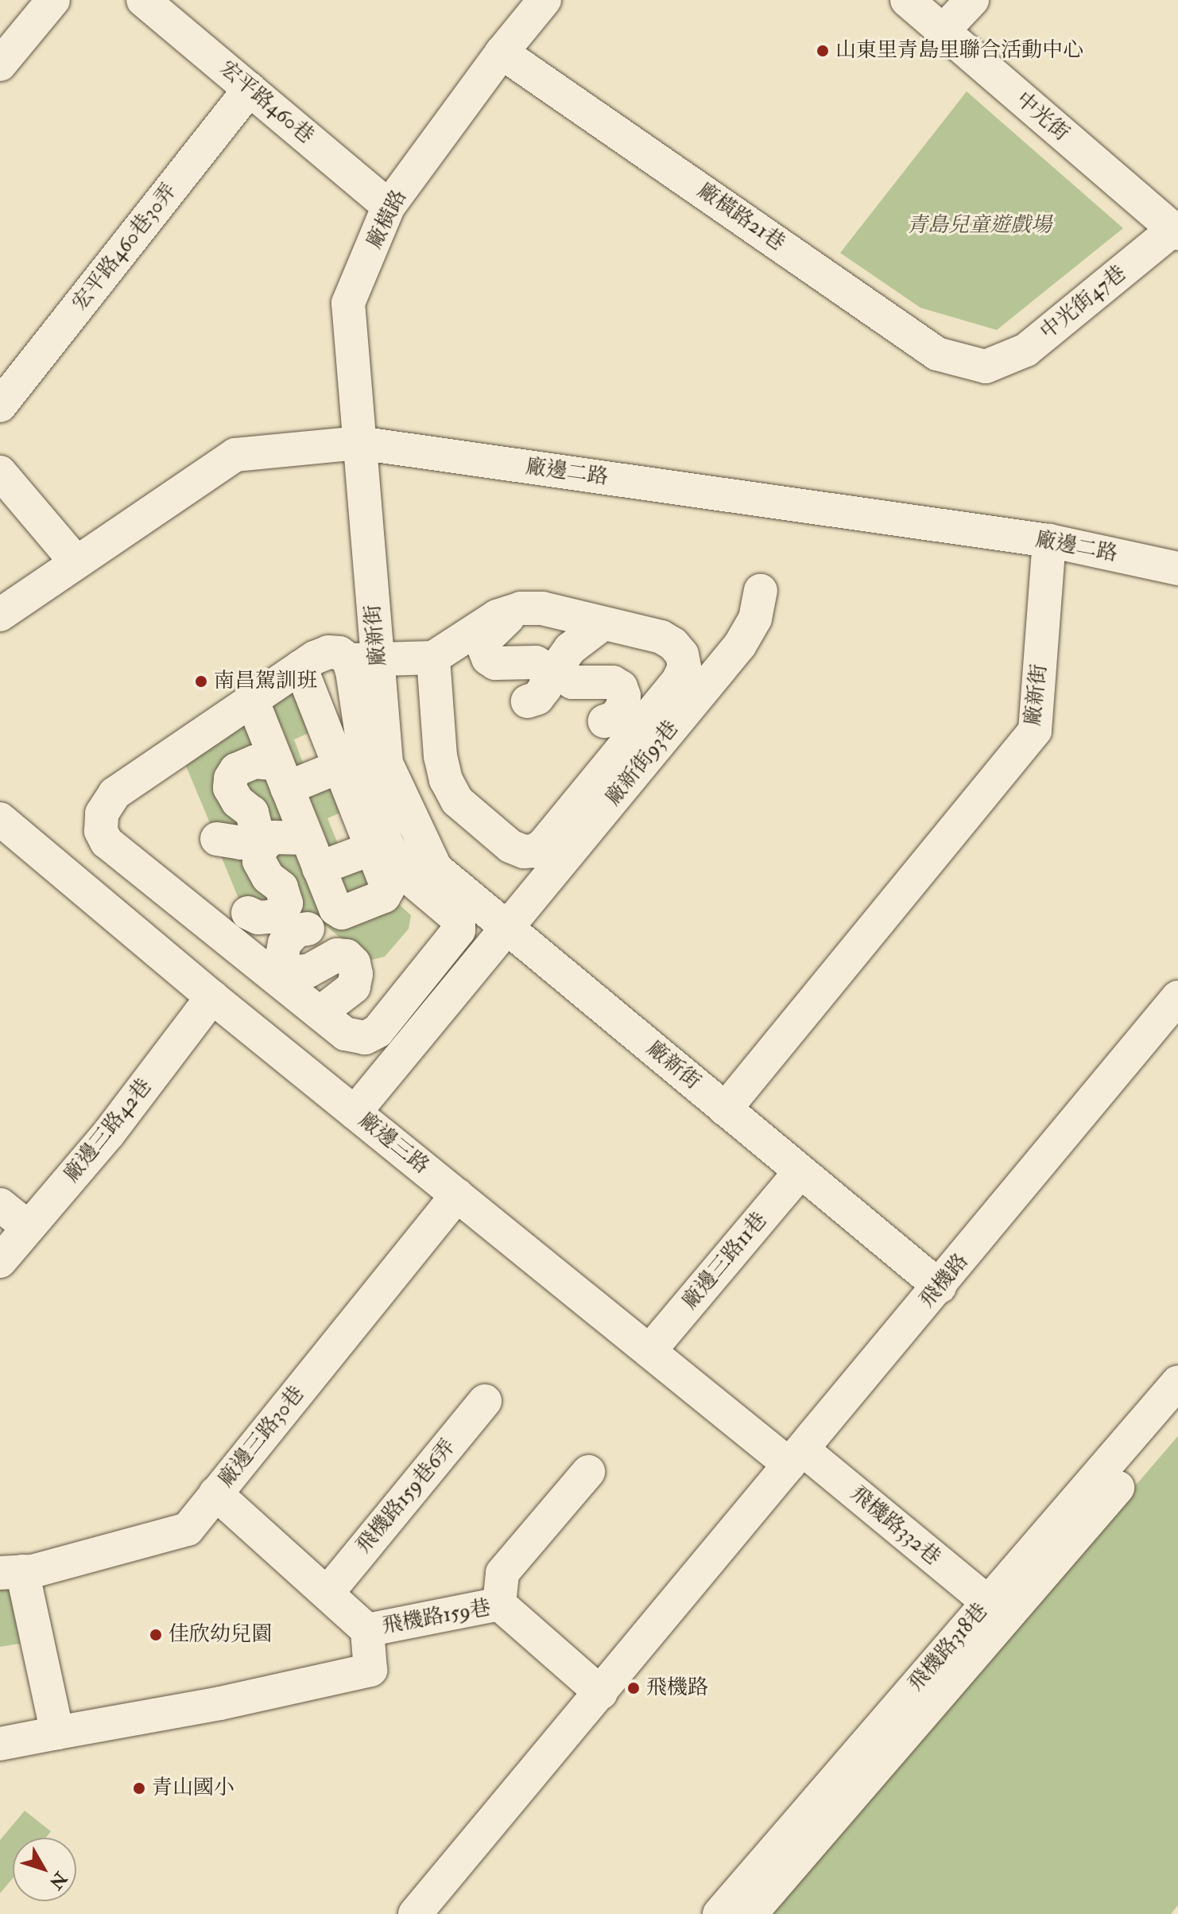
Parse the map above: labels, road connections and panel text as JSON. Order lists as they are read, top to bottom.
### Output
{
  "streets": {
    "street": [
      "宏平路460巷",
      "中光街",
      "廠橫路21巷",
      "廠橫路",
      "宏平路460巷30弄",
      "中光街47巷",
      "廠邊二路",
      "廠新街",
      "廠新街93巷",
      "廠邊三路42巷",
      "廠邊三路",
      "廠邊三路11巷",
      "飛機路",
      "廠邊三路30巷",
      "飛機路159巷6弄",
      "飛機路332巷",
      "飛機路159巷",
      "飛機路318巷"
    ]
  },
  "crossings": [
    ["宏平路460巷", "廠橫路"],
    ["宏平路460巷", "宏平路460巷30弄"],
    ["中光街", "中光街47巷"],
    ["廠橫路21巷", "廠橫路"],
    ["廠橫路21巷", "中光街47巷"],
    ["廠橫路", "廠邊二路"],
    ["廠橫路", "廠新街"],
    ["廠邊二路", "廠新街"],
    ["廠新街", "廠新街93巷"],
    ["廠新街93巷", "廠邊三路"],
    ["廠邊三路42巷", "廠邊三路"],
    ["廠邊三路", "廠邊三路11巷"],
    ["廠邊三路", "飛機路"],
    ["廠邊三路", "廠邊三路30巷"],
    ["廠邊三路", "飛機路332巷"],
    ["飛機路", "飛機路332巷"],
    ["飛機路", "飛機路159巷"],
    ["廠邊三路30巷", "飛機路159巷"],
    ["飛機路159巷6弄", "飛機路159巷"],
    ["飛機路332巷", "飛機路318巷"]
  ],
  "parks": ["青島兒童遊戲場"],
  "places": [
    "山東里青島里聯合活動中心",
    "南昌駕訓班",
    "佳欣幼兒園",
    "飛機路",
    "青山國小"
  ],
  "north": "bottom right"
}
